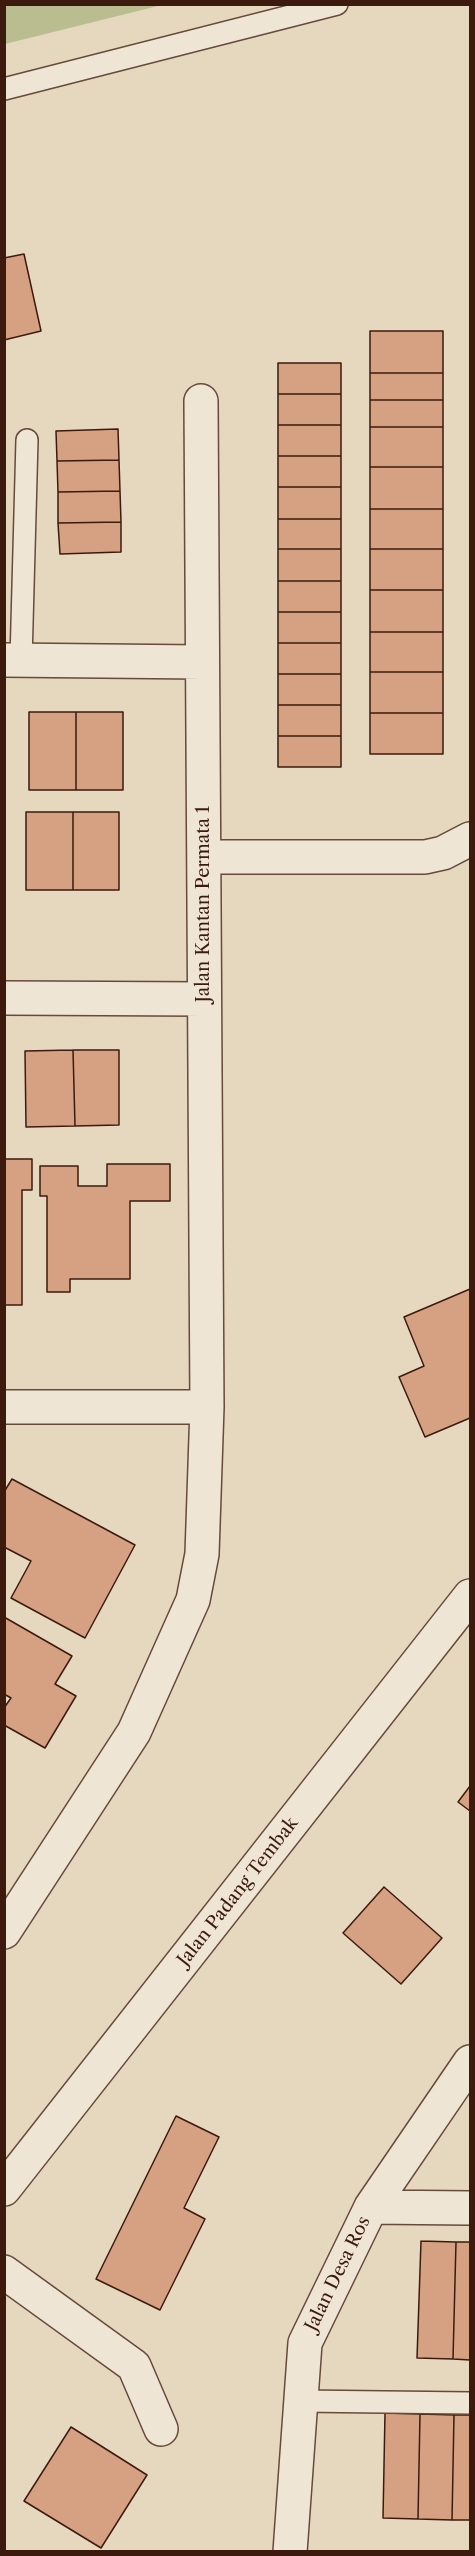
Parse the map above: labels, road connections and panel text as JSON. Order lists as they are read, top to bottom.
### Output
{
  "streets": {
    "street": ["Jalan Kantan Permata 1", "Jalan Padang Tembak", "Jalan Desa Ros"]
  }
}
